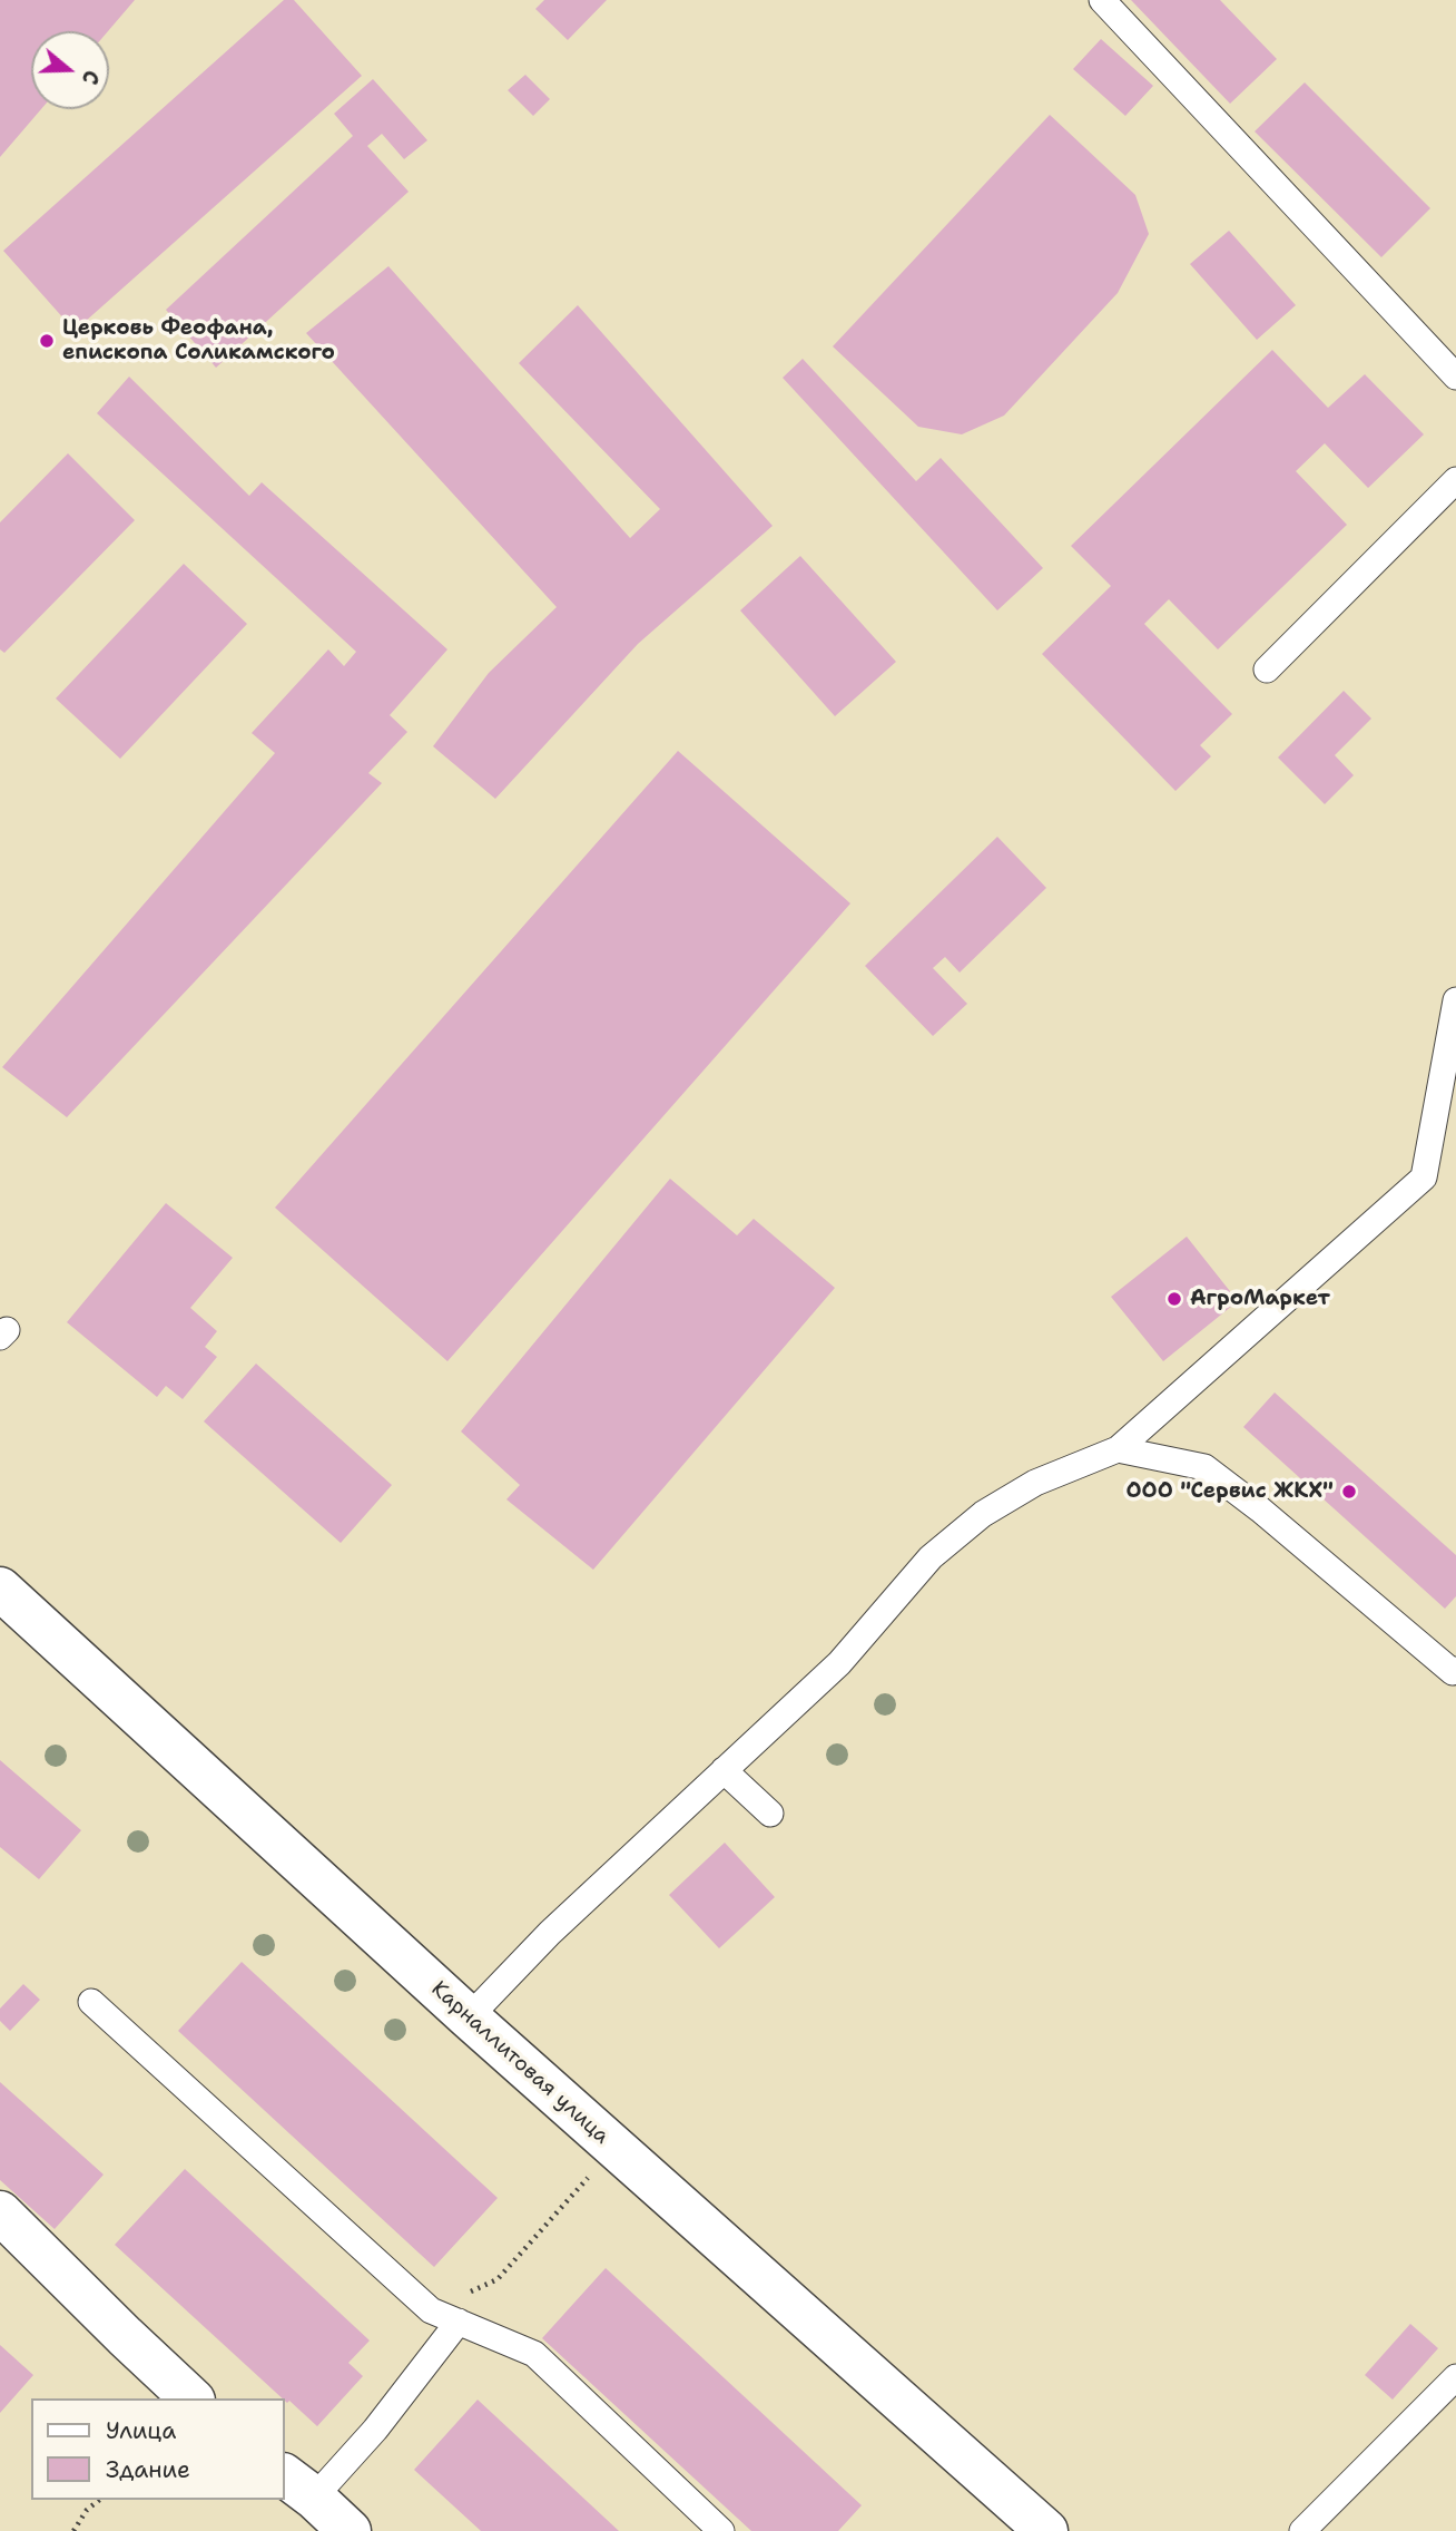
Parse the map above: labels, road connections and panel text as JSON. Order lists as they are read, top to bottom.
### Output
{
  "streets": {
    "street": ["Карналлитовая улица"]
  },
  "places": ["Церковь Феофана, епископа Соликамского", "АгроМаркет", "ООО \"Сервис ЖКХ\""],
  "legend": ["Улица", "Здание"],
  "north": "right"
}
